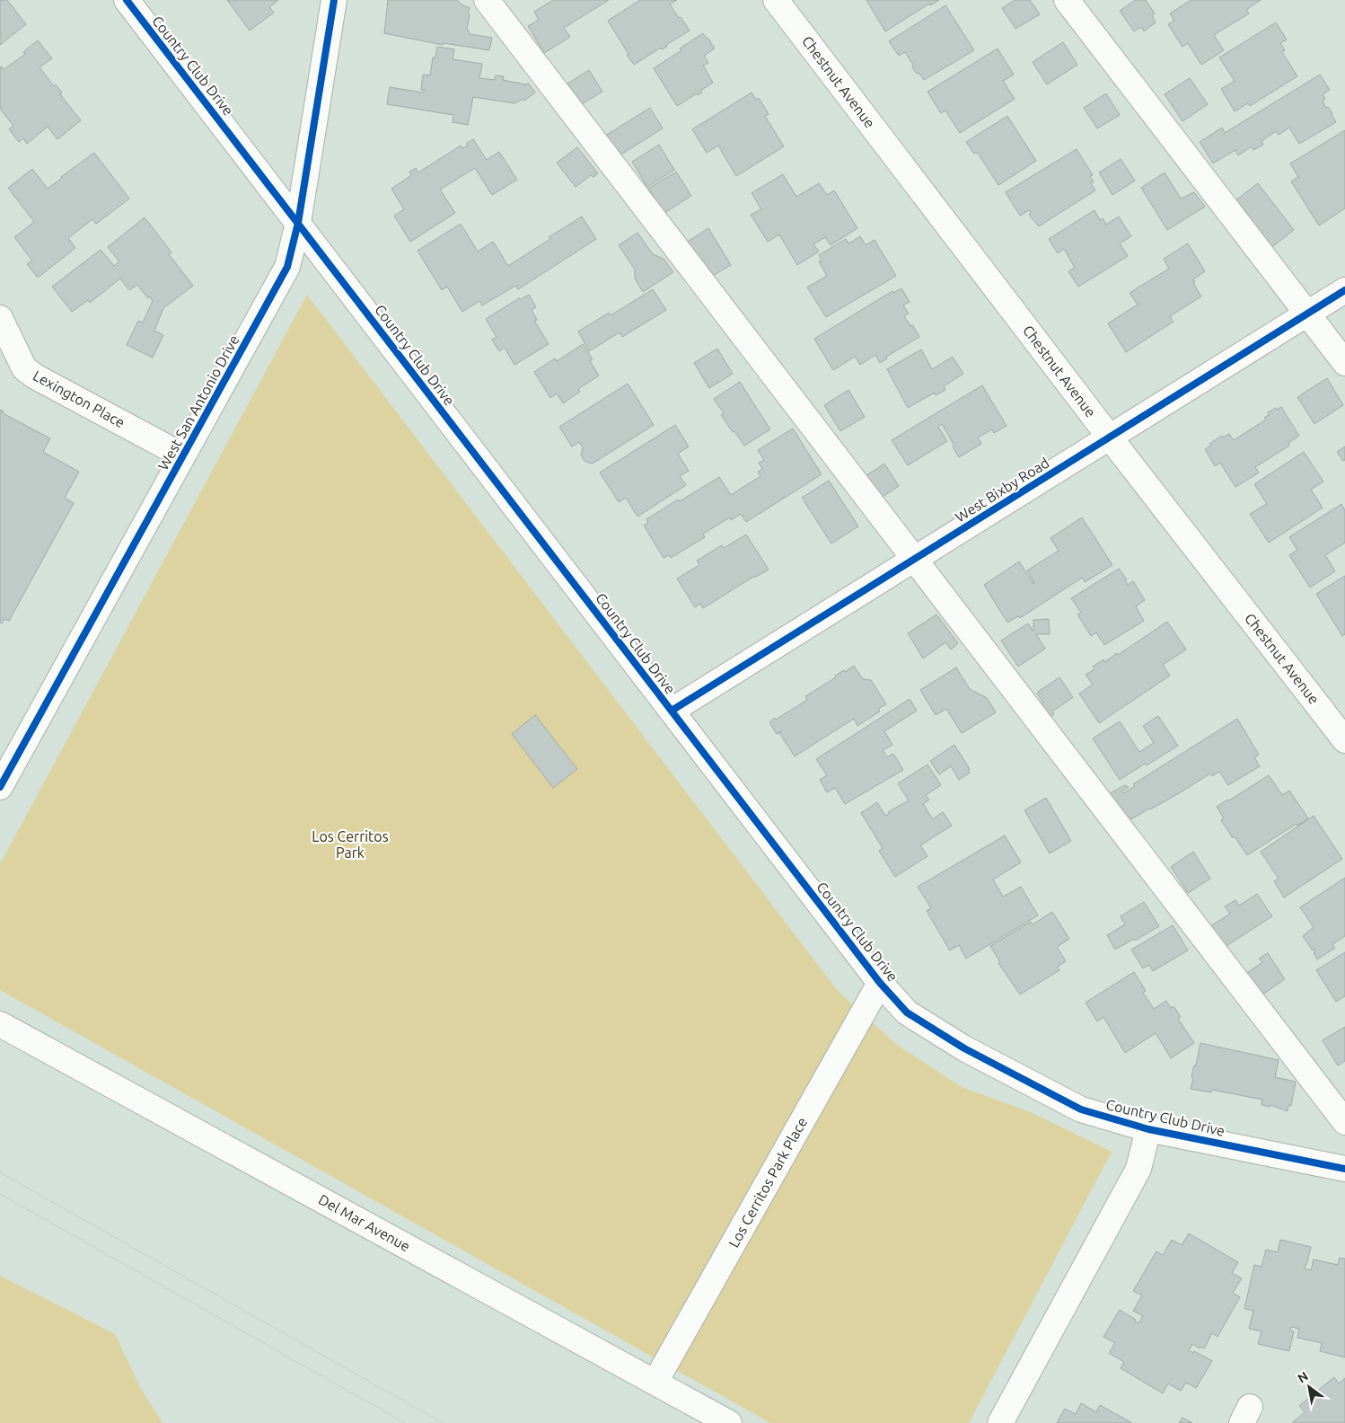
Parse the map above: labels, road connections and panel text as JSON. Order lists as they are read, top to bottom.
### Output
{
  "streets": {
    "street": [
      "Country Club Drive",
      "Chestnut Avenue",
      "Lexington Place",
      "West San Antonio Drive",
      "West Bixby Road",
      "Los Cerritos Park Place",
      "Del Mar Avenue"
    ]
  },
  "crossings": [
    ["Country Club Drive", "West San Antonio Drive"],
    ["Country Club Drive", "West Bixby Road"],
    ["Country Club Drive", "Los Cerritos Park Place"],
    ["Chestnut Avenue", "West Bixby Road"],
    ["Lexington Place", "West San Antonio Drive"],
    ["Los Cerritos Park Place", "Del Mar Avenue"]
  ],
  "parks": ["Los Cerritos Park"],
  "north": "top left"
}
